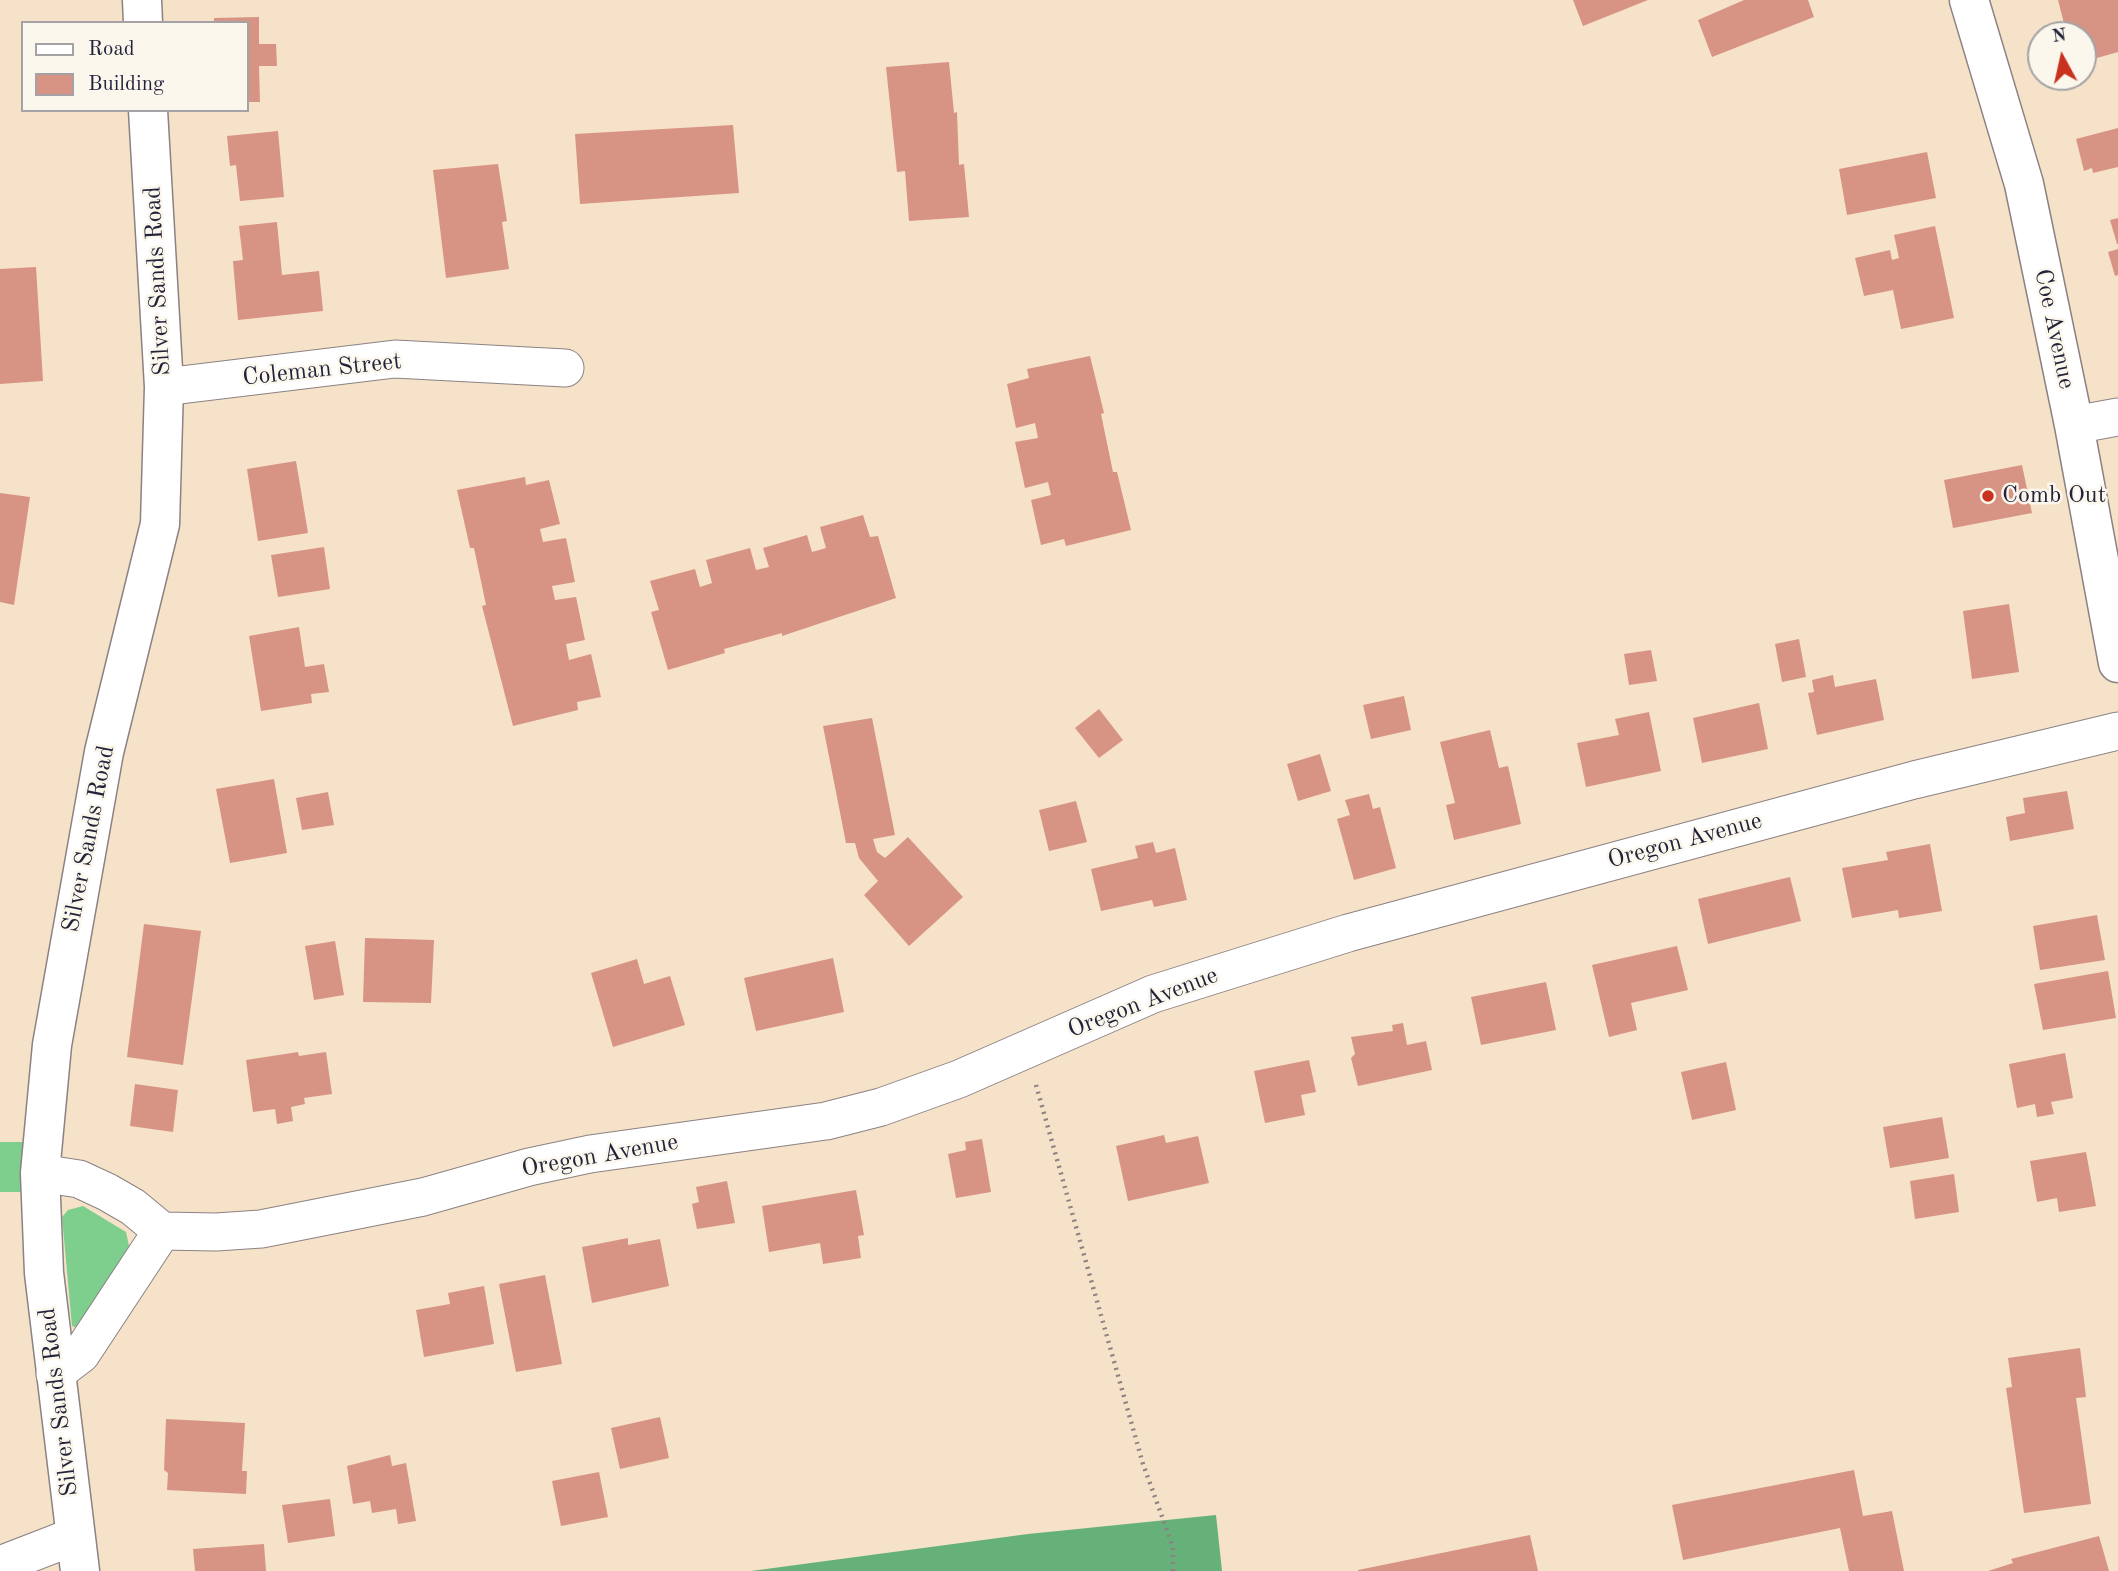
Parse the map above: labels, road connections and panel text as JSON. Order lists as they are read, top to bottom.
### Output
{
  "streets": {
    "main road": ["Silver Sands Road", "Coe Avenue"],
    "street": ["Coleman Street", "Oregon Avenue"]
  },
  "crossings": [
    ["Silver Sands Road", "Coleman Street"]
  ],
  "places": ["Comb Out"],
  "legend": ["Road", "Building"],
  "north": "top"
}
